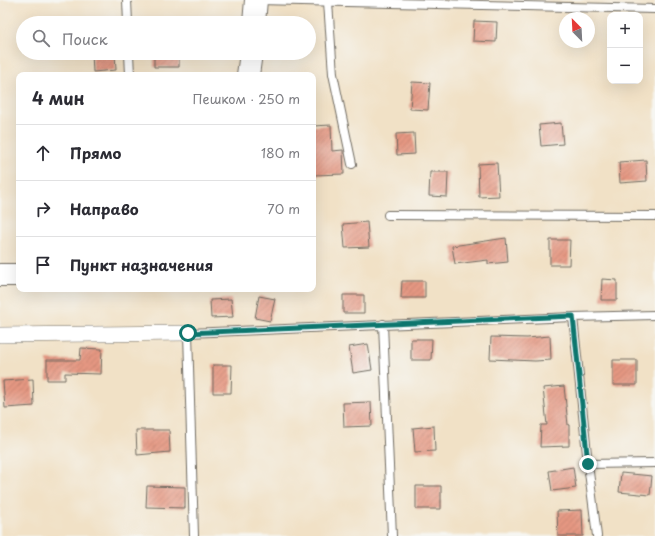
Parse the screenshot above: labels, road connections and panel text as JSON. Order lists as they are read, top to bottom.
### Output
{
  "north": "top left",
  "page": {
    "map_buttons": ["+", "−"],
    "search": "Поиск",
    "heading": ["4 мин", "Пешком · 250 m"],
    "list": [
      ["Прямо", "180 m"],
      ["Направо", "70 m"],
      "Пункт назначения"
    ]
  }
}
